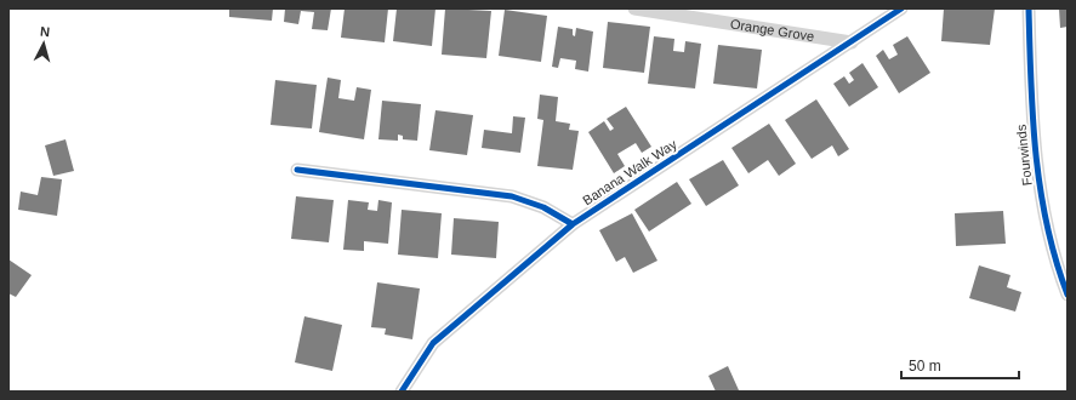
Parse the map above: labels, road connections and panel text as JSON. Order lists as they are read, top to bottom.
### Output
{
  "streets": {
    "street": ["Orange Grove", "Fourwinds", "Banana Walk Way"]
  },
  "crossings": [
    ["Orange Grove", "Banana Walk Way"]
  ],
  "scale_bar": "50 m",
  "north": "top"
}
